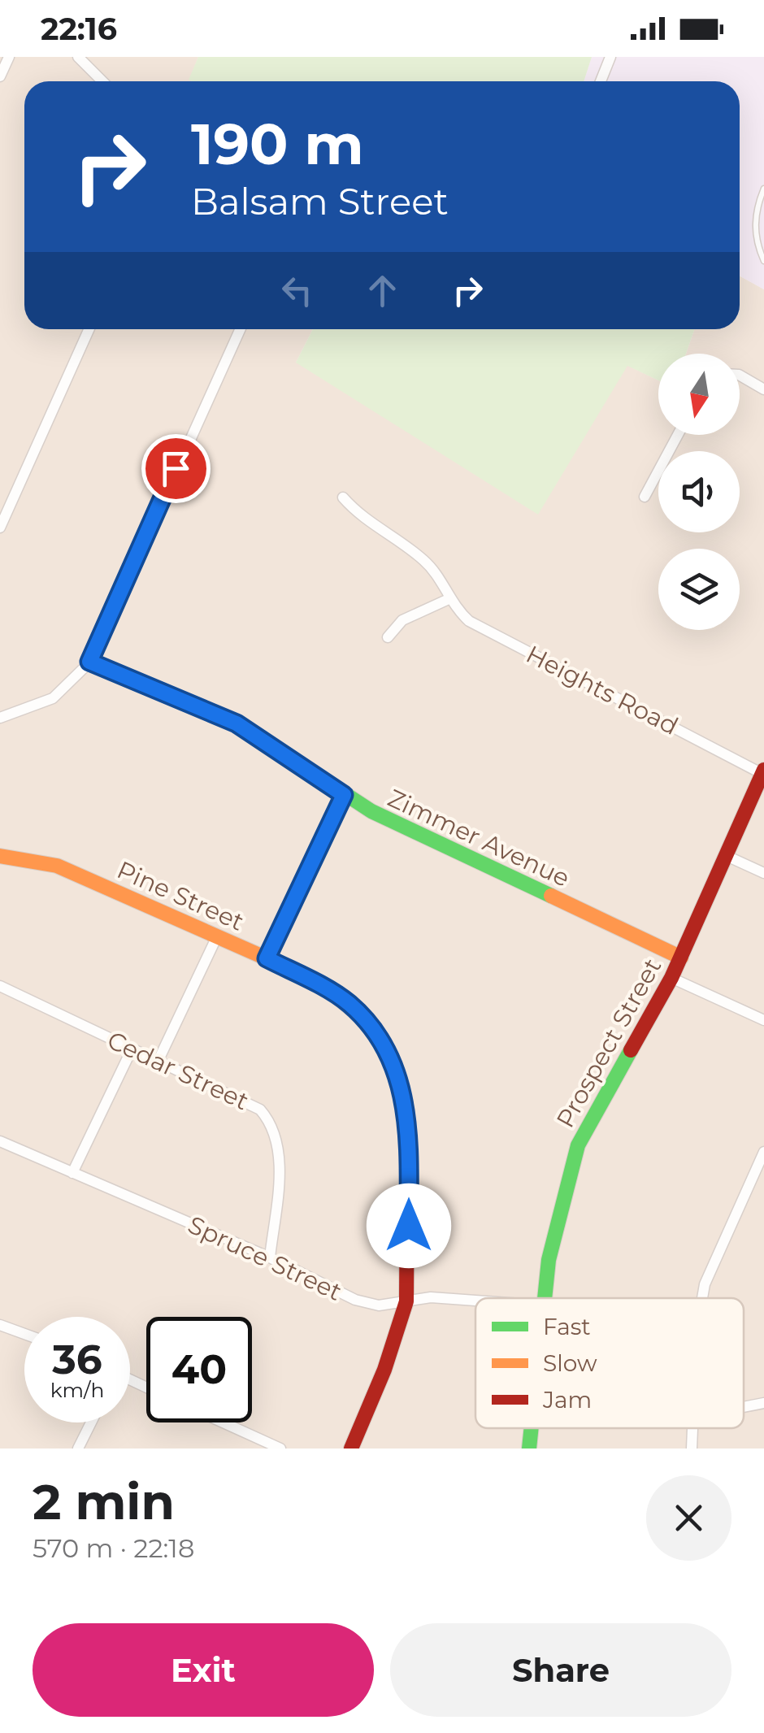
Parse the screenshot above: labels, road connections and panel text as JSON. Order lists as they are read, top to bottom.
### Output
{
  "streets": {
    "street": [
      "Heights Road",
      "Zimmer Avenue",
      "Pine Street",
      "Prospect Street",
      "Cedar Street",
      "Spruce Street"
    ]
  },
  "crossings": [
    ["Heights Road", "Prospect Street"],
    ["Zimmer Avenue", "Prospect Street"],
    ["Pine Street", "Spruce Street"],
    ["Cedar Street", "Spruce Street"]
  ],
  "legend": ["Fast", "Slow", "Jam"],
  "north": "bottom",
  "page": {
    "status": "22:16",
    "turn": ["190 m", "Balsam Street"],
    "speed": "36 km/h",
    "limit": "40",
    "heading": ["2 min", "570 m · 22:18"],
    "buttons": ["Exit", "Share"]
  }
}
